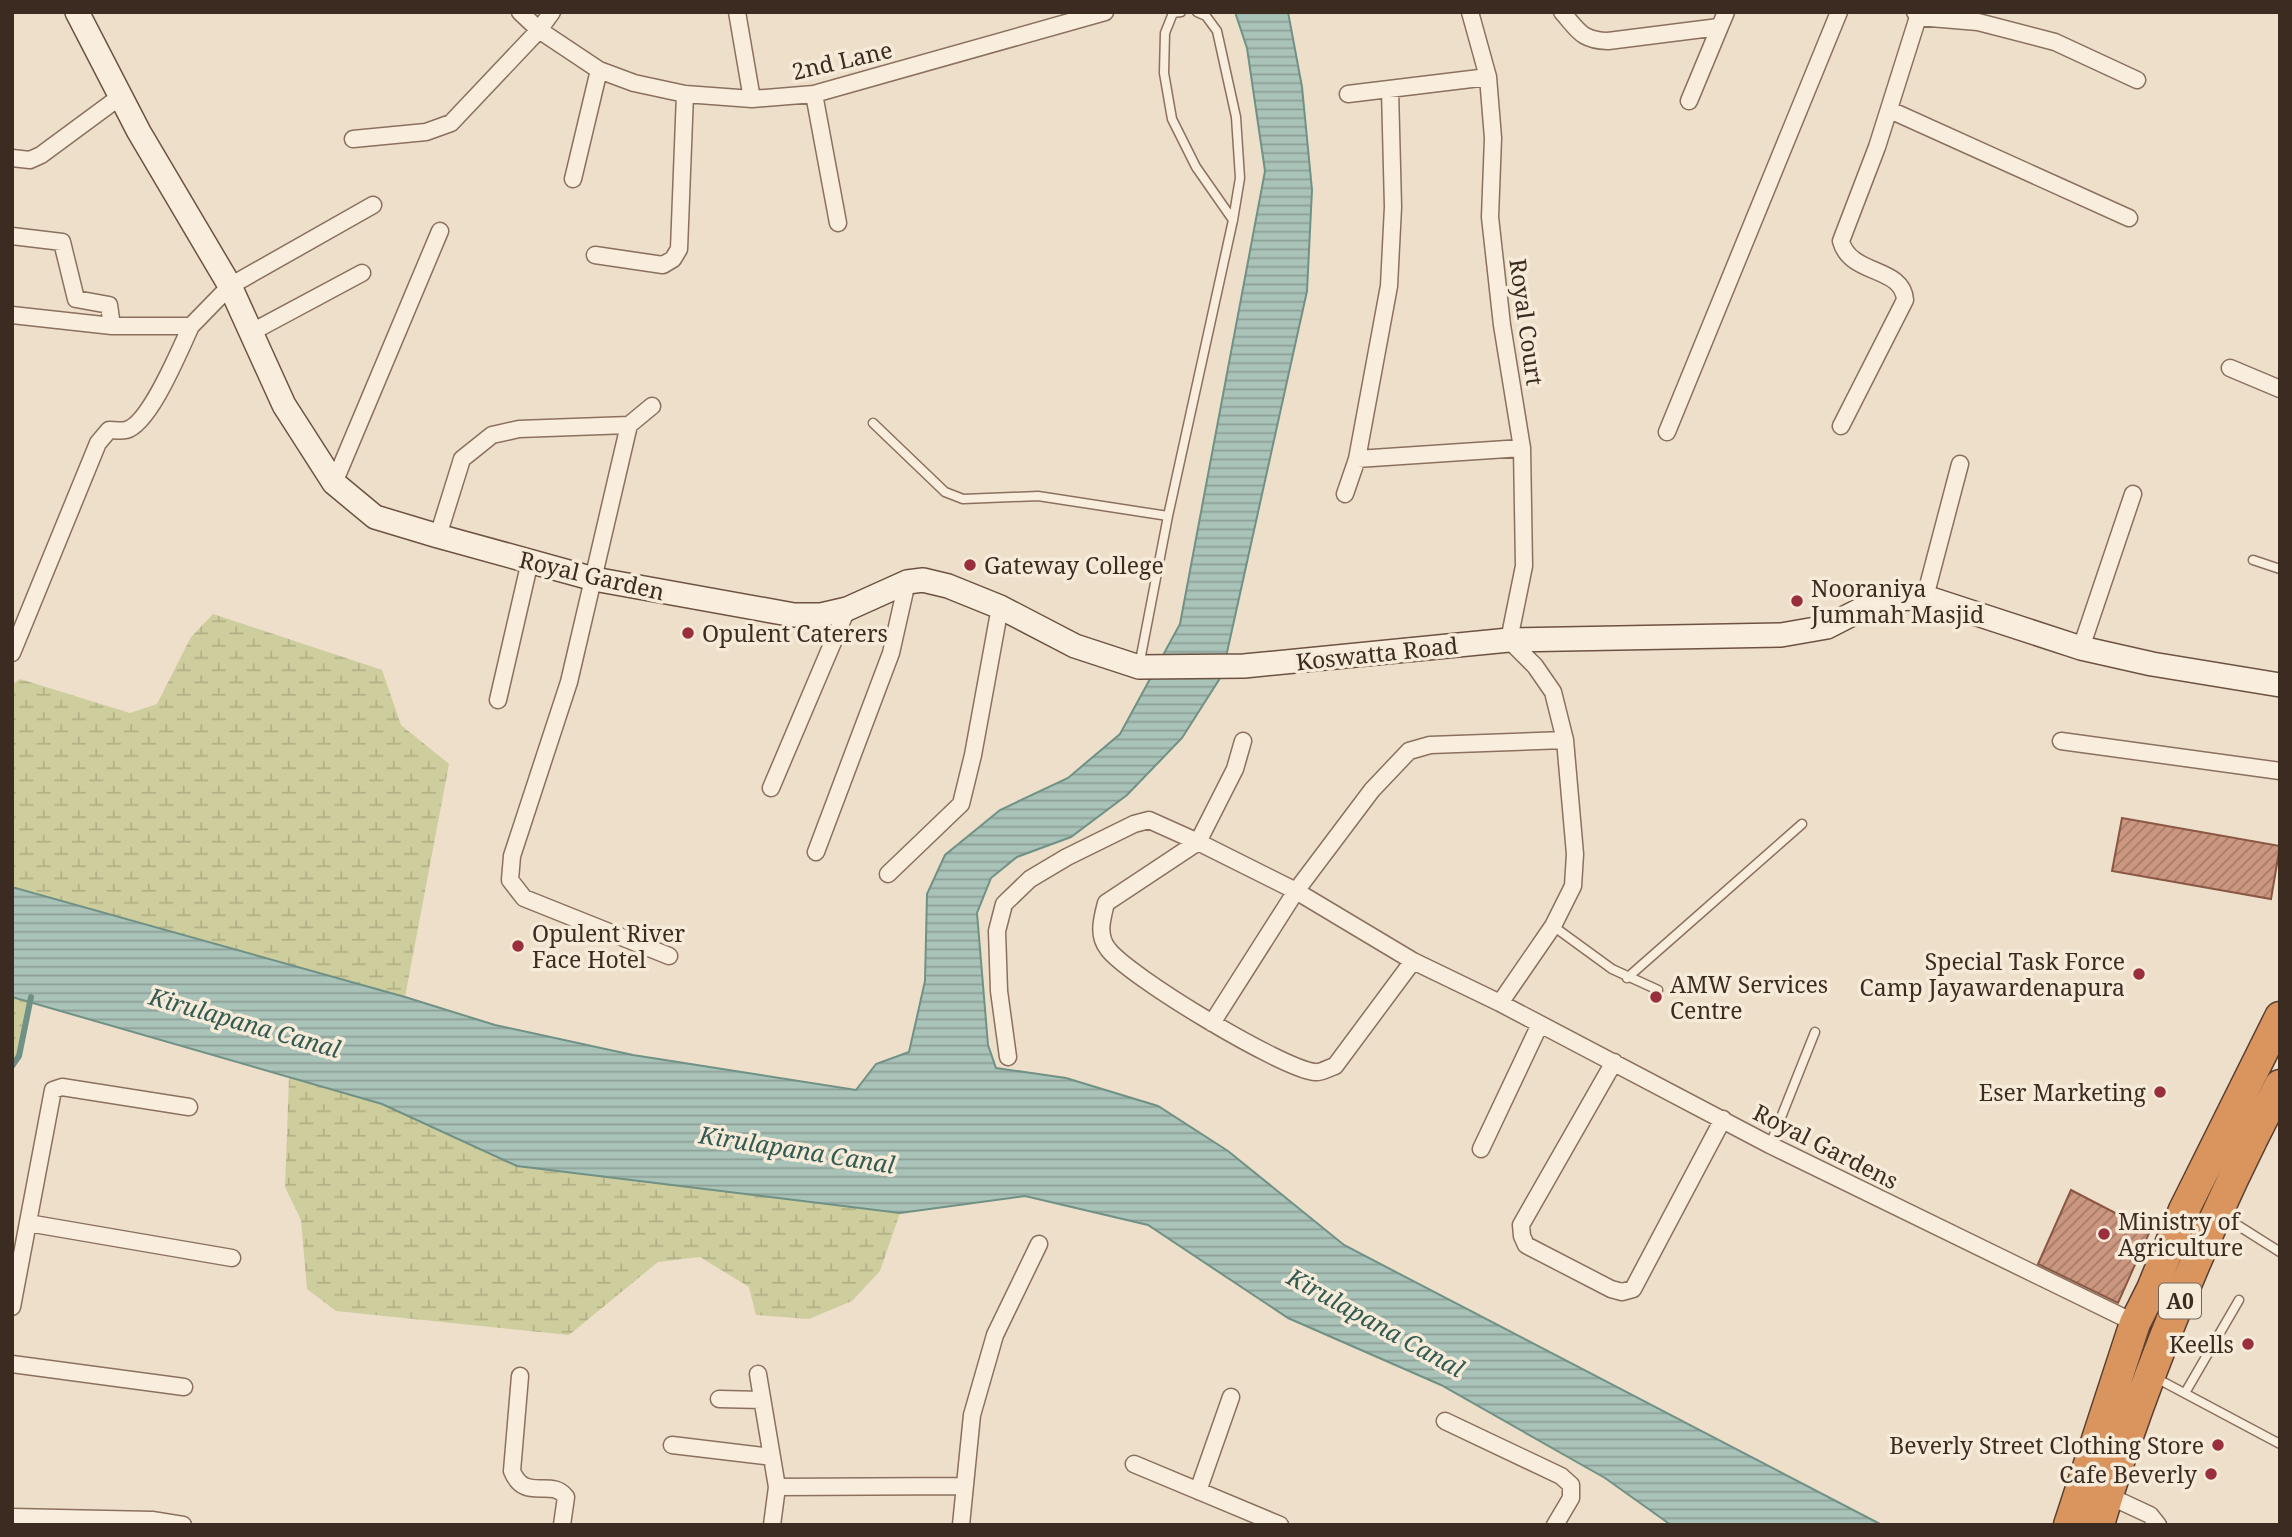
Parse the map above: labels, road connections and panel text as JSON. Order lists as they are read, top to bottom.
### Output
{
  "streets": {
    "highway": ["A0"],
    "street": [
      "2nd Lane",
      "Royal Court",
      "Royal Garden",
      "Koswatta Road",
      "Royal Gardens"
    ]
  },
  "crossings": [
    ["Royal Court", "Koswatta Road"],
    ["Royal Garden", "Koswatta Road"],
    ["Royal Gardens", "A0"]
  ],
  "water": ["Kirulapana Canal"],
  "places": [
    "Gateway College",
    "Nooraniya Jummah Masjid",
    "Opulent Caterers",
    "Opulent River Face Hotel",
    "Special Task Force Camp Jayawardenapura",
    "AMW Services Centre",
    "Eser Marketing",
    "Ministry of Agriculture",
    "Keells",
    "Beverly Street Clothing Store",
    "Cafe Beverly"
  ]
}
